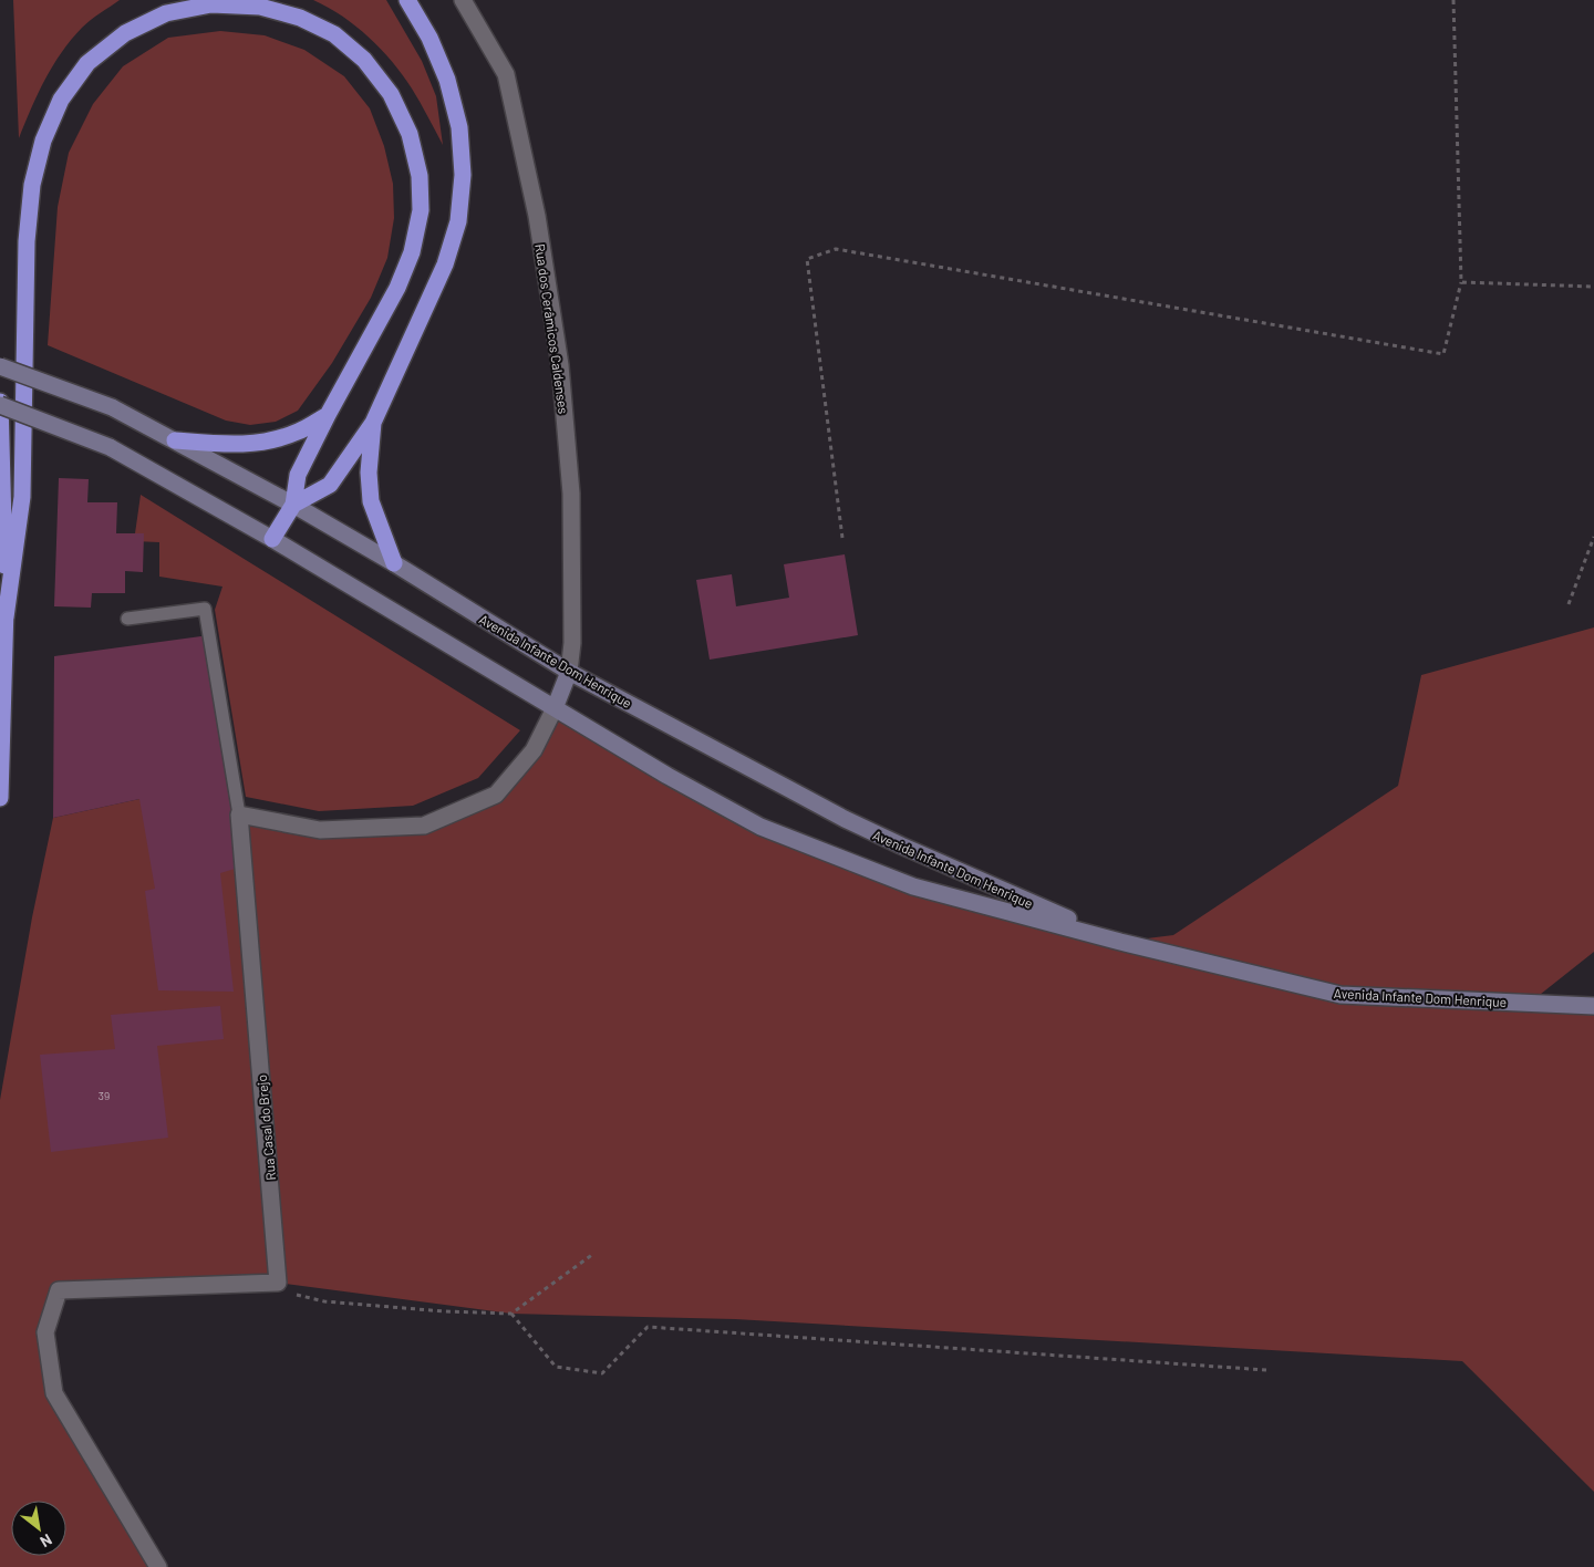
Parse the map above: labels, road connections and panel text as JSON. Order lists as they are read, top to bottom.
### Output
{
  "streets": {
    "main road": ["Avenida Infante Dom Henrique"],
    "street": ["Rua dos Cerâmicos Caldenses", "Rua Casal do Brejo"]
  },
  "crossings": [
    ["Rua dos Cerâmicos Caldenses", "Avenida Infante Dom Henrique"]
  ],
  "house_numbers": ["39"],
  "north": "bottom right"
}
